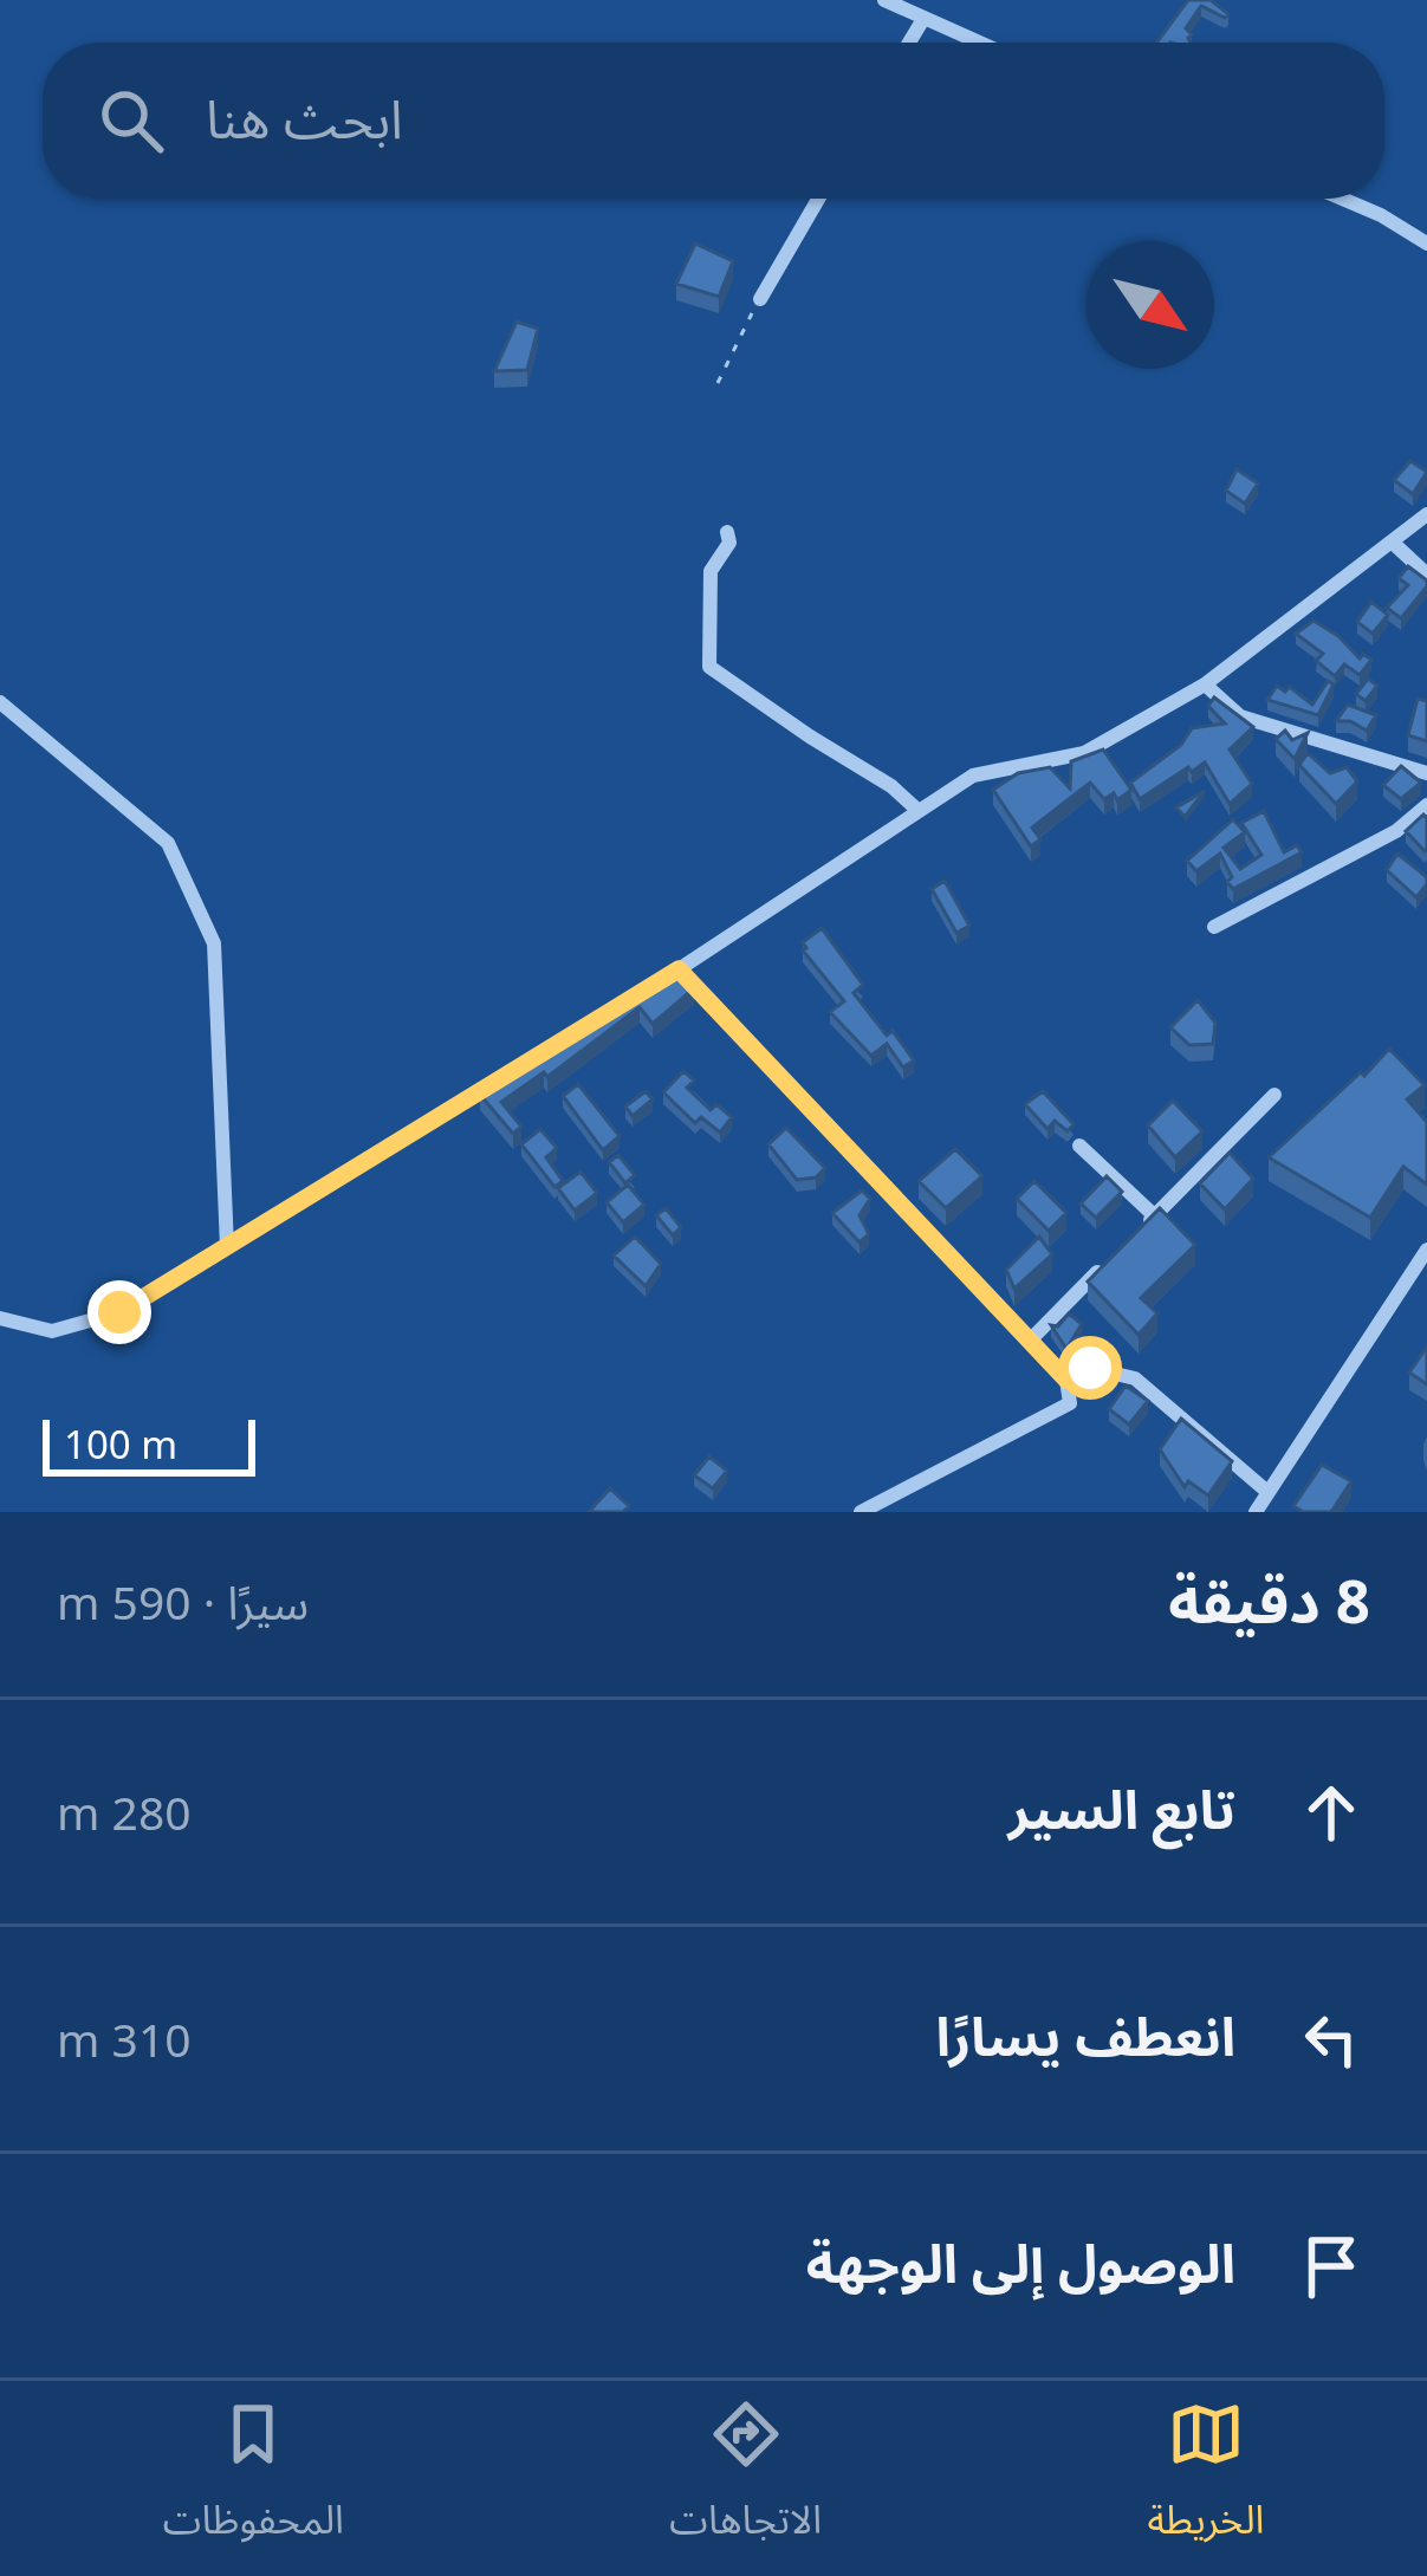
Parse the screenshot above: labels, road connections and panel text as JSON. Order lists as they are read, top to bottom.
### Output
{
  "scale_bar": "100 m",
  "north": "bottom right",
  "page": {
    "search": "ابحث هنا",
    "scale": "100 m",
    "heading": ["8 دقيقة", "سيرًا · 590 m"],
    "list": [
      ["تابع السير", "280 m"],
      ["انعطف يسارًا", "310 m"],
      "الوصول إلى الوجهة"
    ],
    "nav": ["الخريطة", "الاتجاهات", "المحفوظات"]
  }
}
